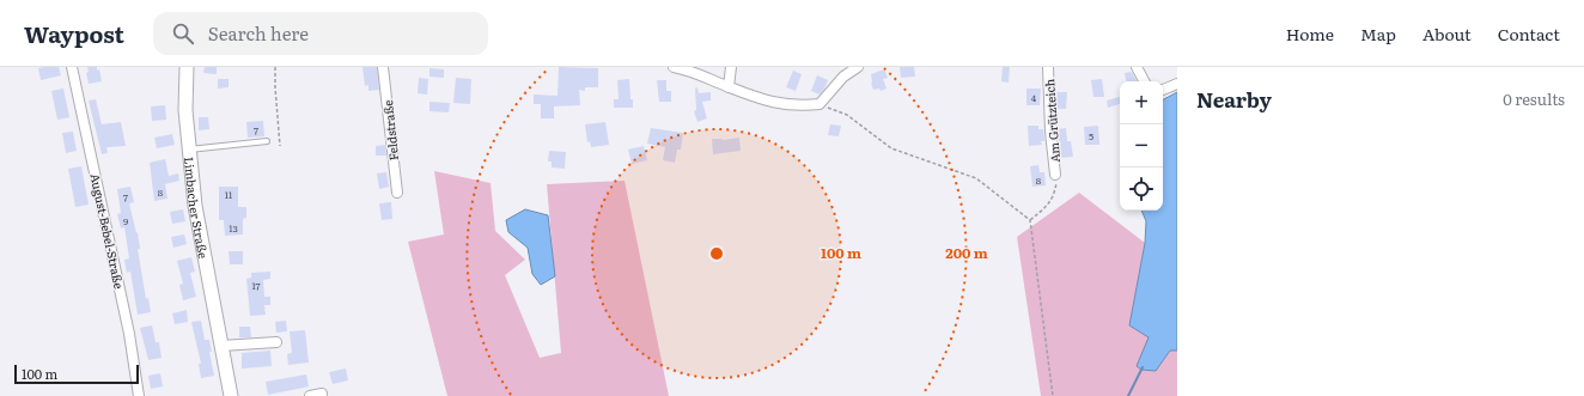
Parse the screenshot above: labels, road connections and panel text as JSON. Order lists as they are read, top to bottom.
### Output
{
  "streets": {
    "street": [
      "Am Grützteich",
      "Feldstraße",
      "Limbacher Straße",
      "August-Bebel-Straße"
    ]
  },
  "house_numbers": [
    "4",
    "7",
    "5",
    "8",
    "8",
    "11",
    "7",
    "9",
    "13",
    "17"
  ],
  "scale_bar": "100 m",
  "page": {
    "header": "Waypost",
    "search": "Search here",
    "nav": [
      "Home",
      "Map",
      "About",
      "Contact"
    ],
    "heading": ["Nearby", "0 results"],
    "map_buttons": ["+", "−"],
    "scale": "100 m"
  },
  "rings": ["100 m", "200 m"]
}
